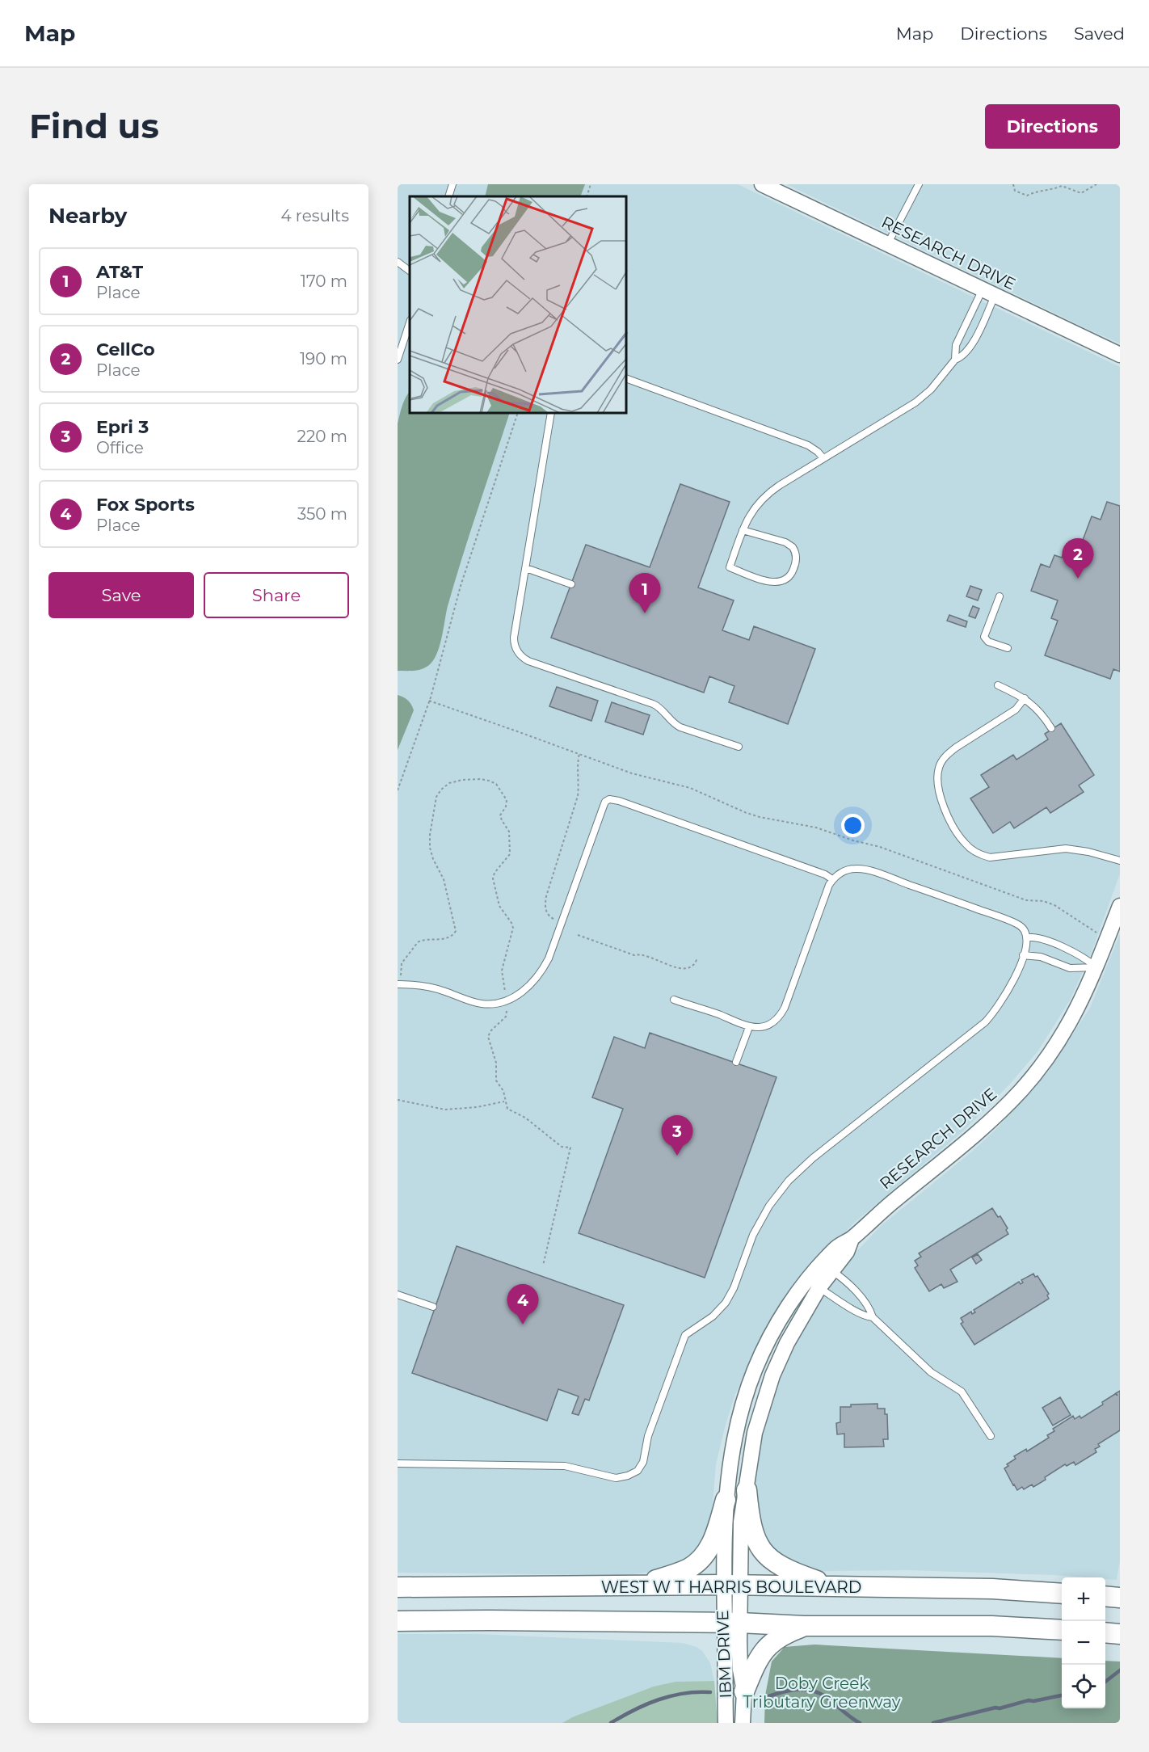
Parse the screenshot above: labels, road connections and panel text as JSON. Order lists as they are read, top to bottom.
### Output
{
  "streets": {
    "main road": ["WEST W T HARRIS BOULEVARD"],
    "street": ["RESEARCH DRIVE", "IBM DRIVE"]
  },
  "crossings": [
    ["RESEARCH DRIVE", "WEST W T HARRIS BOULEVARD"],
    ["RESEARCH DRIVE", "IBM DRIVE"],
    ["WEST W T HARRIS BOULEVARD", "IBM DRIVE"]
  ],
  "parks": ["Doby Creek Tributary Greenway"],
  "page": {
    "header": "Map",
    "nav": ["Map", "Directions", "Saved"],
    "buttons": [
      "Directions",
      ["Save", "Share"]
    ],
    "title": "Find us",
    "heading": ["Nearby", "4 results"],
    "list": [
      {
        "mark": "1",
        "name": "AT&T",
        "note": "Place",
        "value": "170 m"
      },
      {
        "mark": "2",
        "name": "CellCo",
        "note": "Place",
        "value": "190 m"
      },
      {
        "mark": "3",
        "name": "Epri 3",
        "note": "Office",
        "value": "220 m"
      },
      {
        "mark": "4",
        "name": "Fox Sports",
        "note": "Place",
        "value": "350 m"
      }
    ],
    "pins": [
      "2",
      "1",
      "3",
      "4"
    ],
    "map_buttons": ["+", "−"]
  }
}
